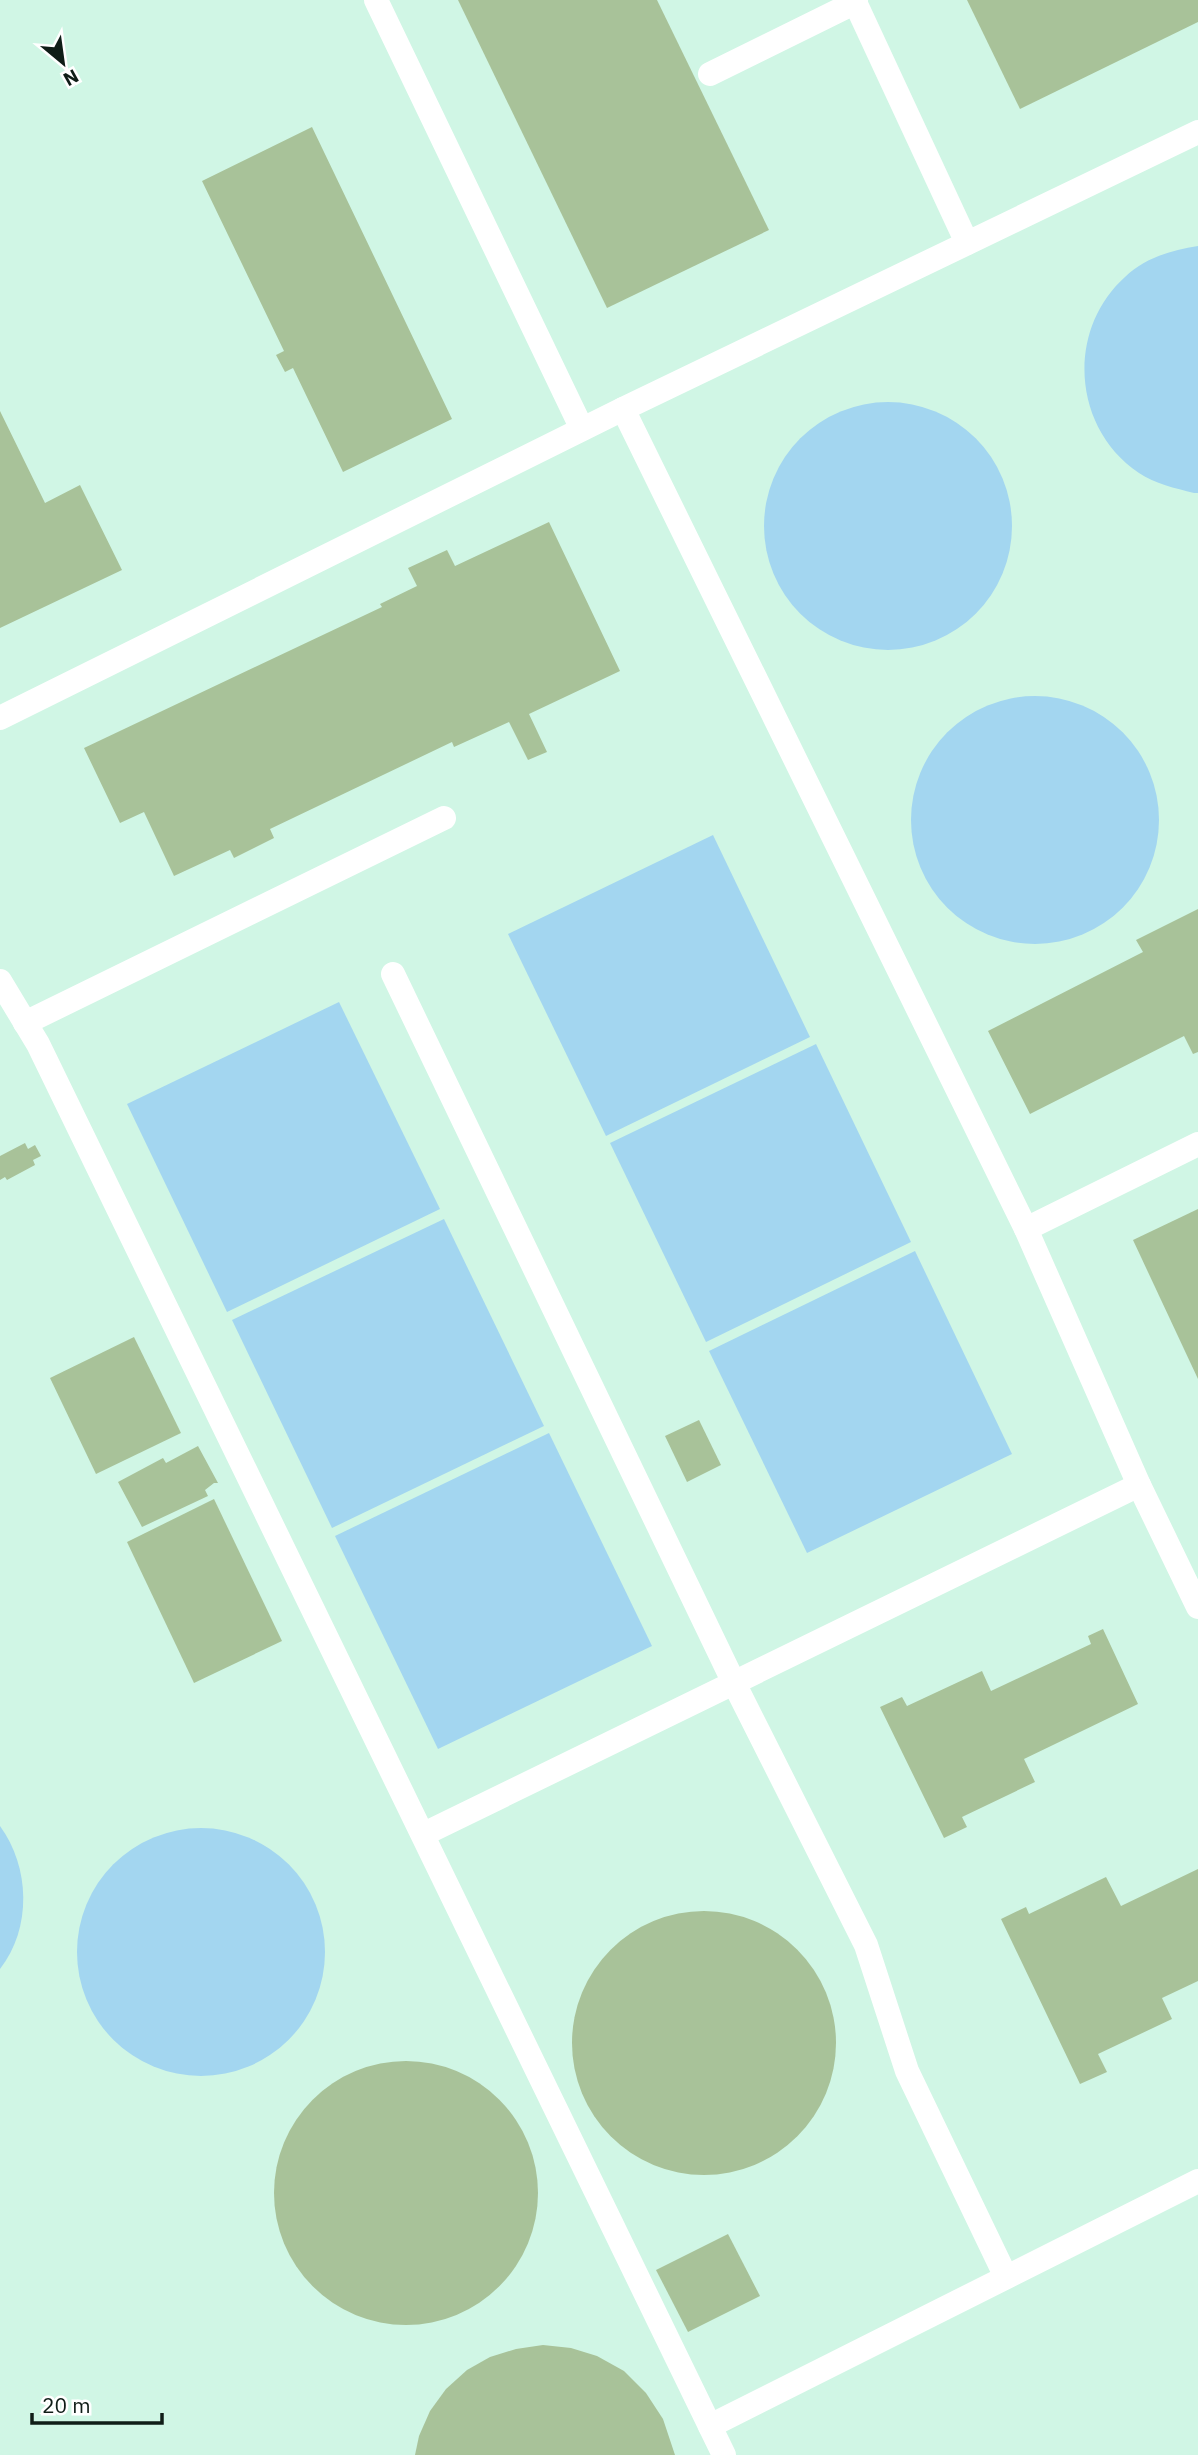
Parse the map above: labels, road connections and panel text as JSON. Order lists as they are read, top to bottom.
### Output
{
  "scale_bar": "20 m",
  "north": "bottom right"
}
